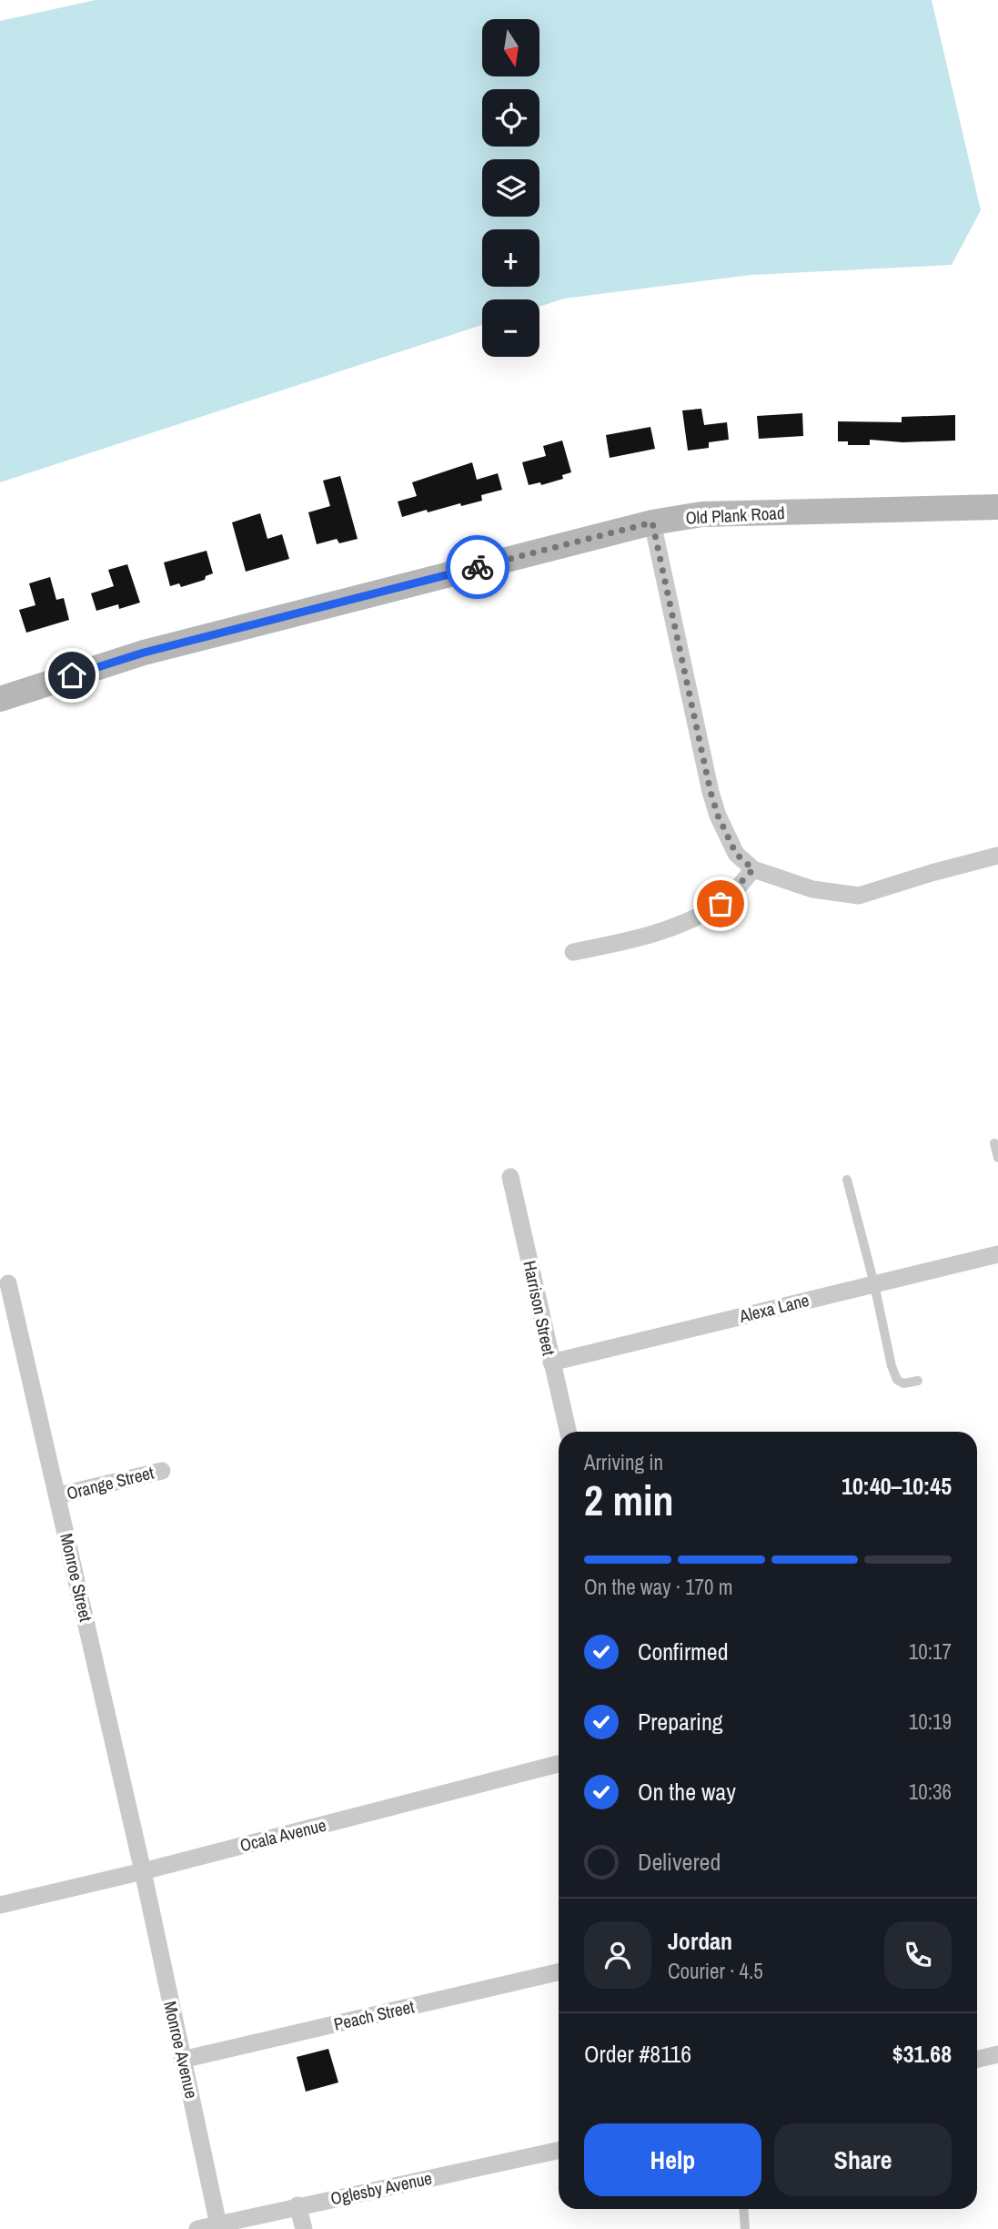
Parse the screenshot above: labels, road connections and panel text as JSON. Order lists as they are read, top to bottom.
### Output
{
  "streets": {
    "street": [
      "Old Plank Road",
      "Harrison Street",
      "Alexa Lane",
      "Orange Street",
      "Monroe Street",
      "Ocala Avenue",
      "Peach Street",
      "Monroe Avenue",
      "Oglesby Avenue"
    ]
  },
  "crossings": [
    ["Harrison Street", "Alexa Lane"],
    ["Orange Street", "Monroe Street"],
    ["Monroe Street", "Ocala Avenue"],
    ["Monroe Street", "Monroe Avenue"],
    ["Ocala Avenue", "Monroe Avenue"],
    ["Peach Street", "Monroe Avenue"],
    ["Monroe Avenue", "Oglesby Avenue"]
  ],
  "north": "bottom",
  "page": {
    "map_buttons": ["+", "−"],
    "heading": ["2 min", "Arriving in", "10:40–10:45"],
    "panel": [
      "Jordan",
      "Courier · 4.5",
      "Order #8116",
      "$31.68"
    ],
    "bar": "On the way · 170 m",
    "list": [
      ["Confirmed", "10:17"],
      ["Preparing", "10:19"],
      ["On the way", "10:36"],
      "Delivered"
    ],
    "buttons": ["Help", "Share"]
  }
}
